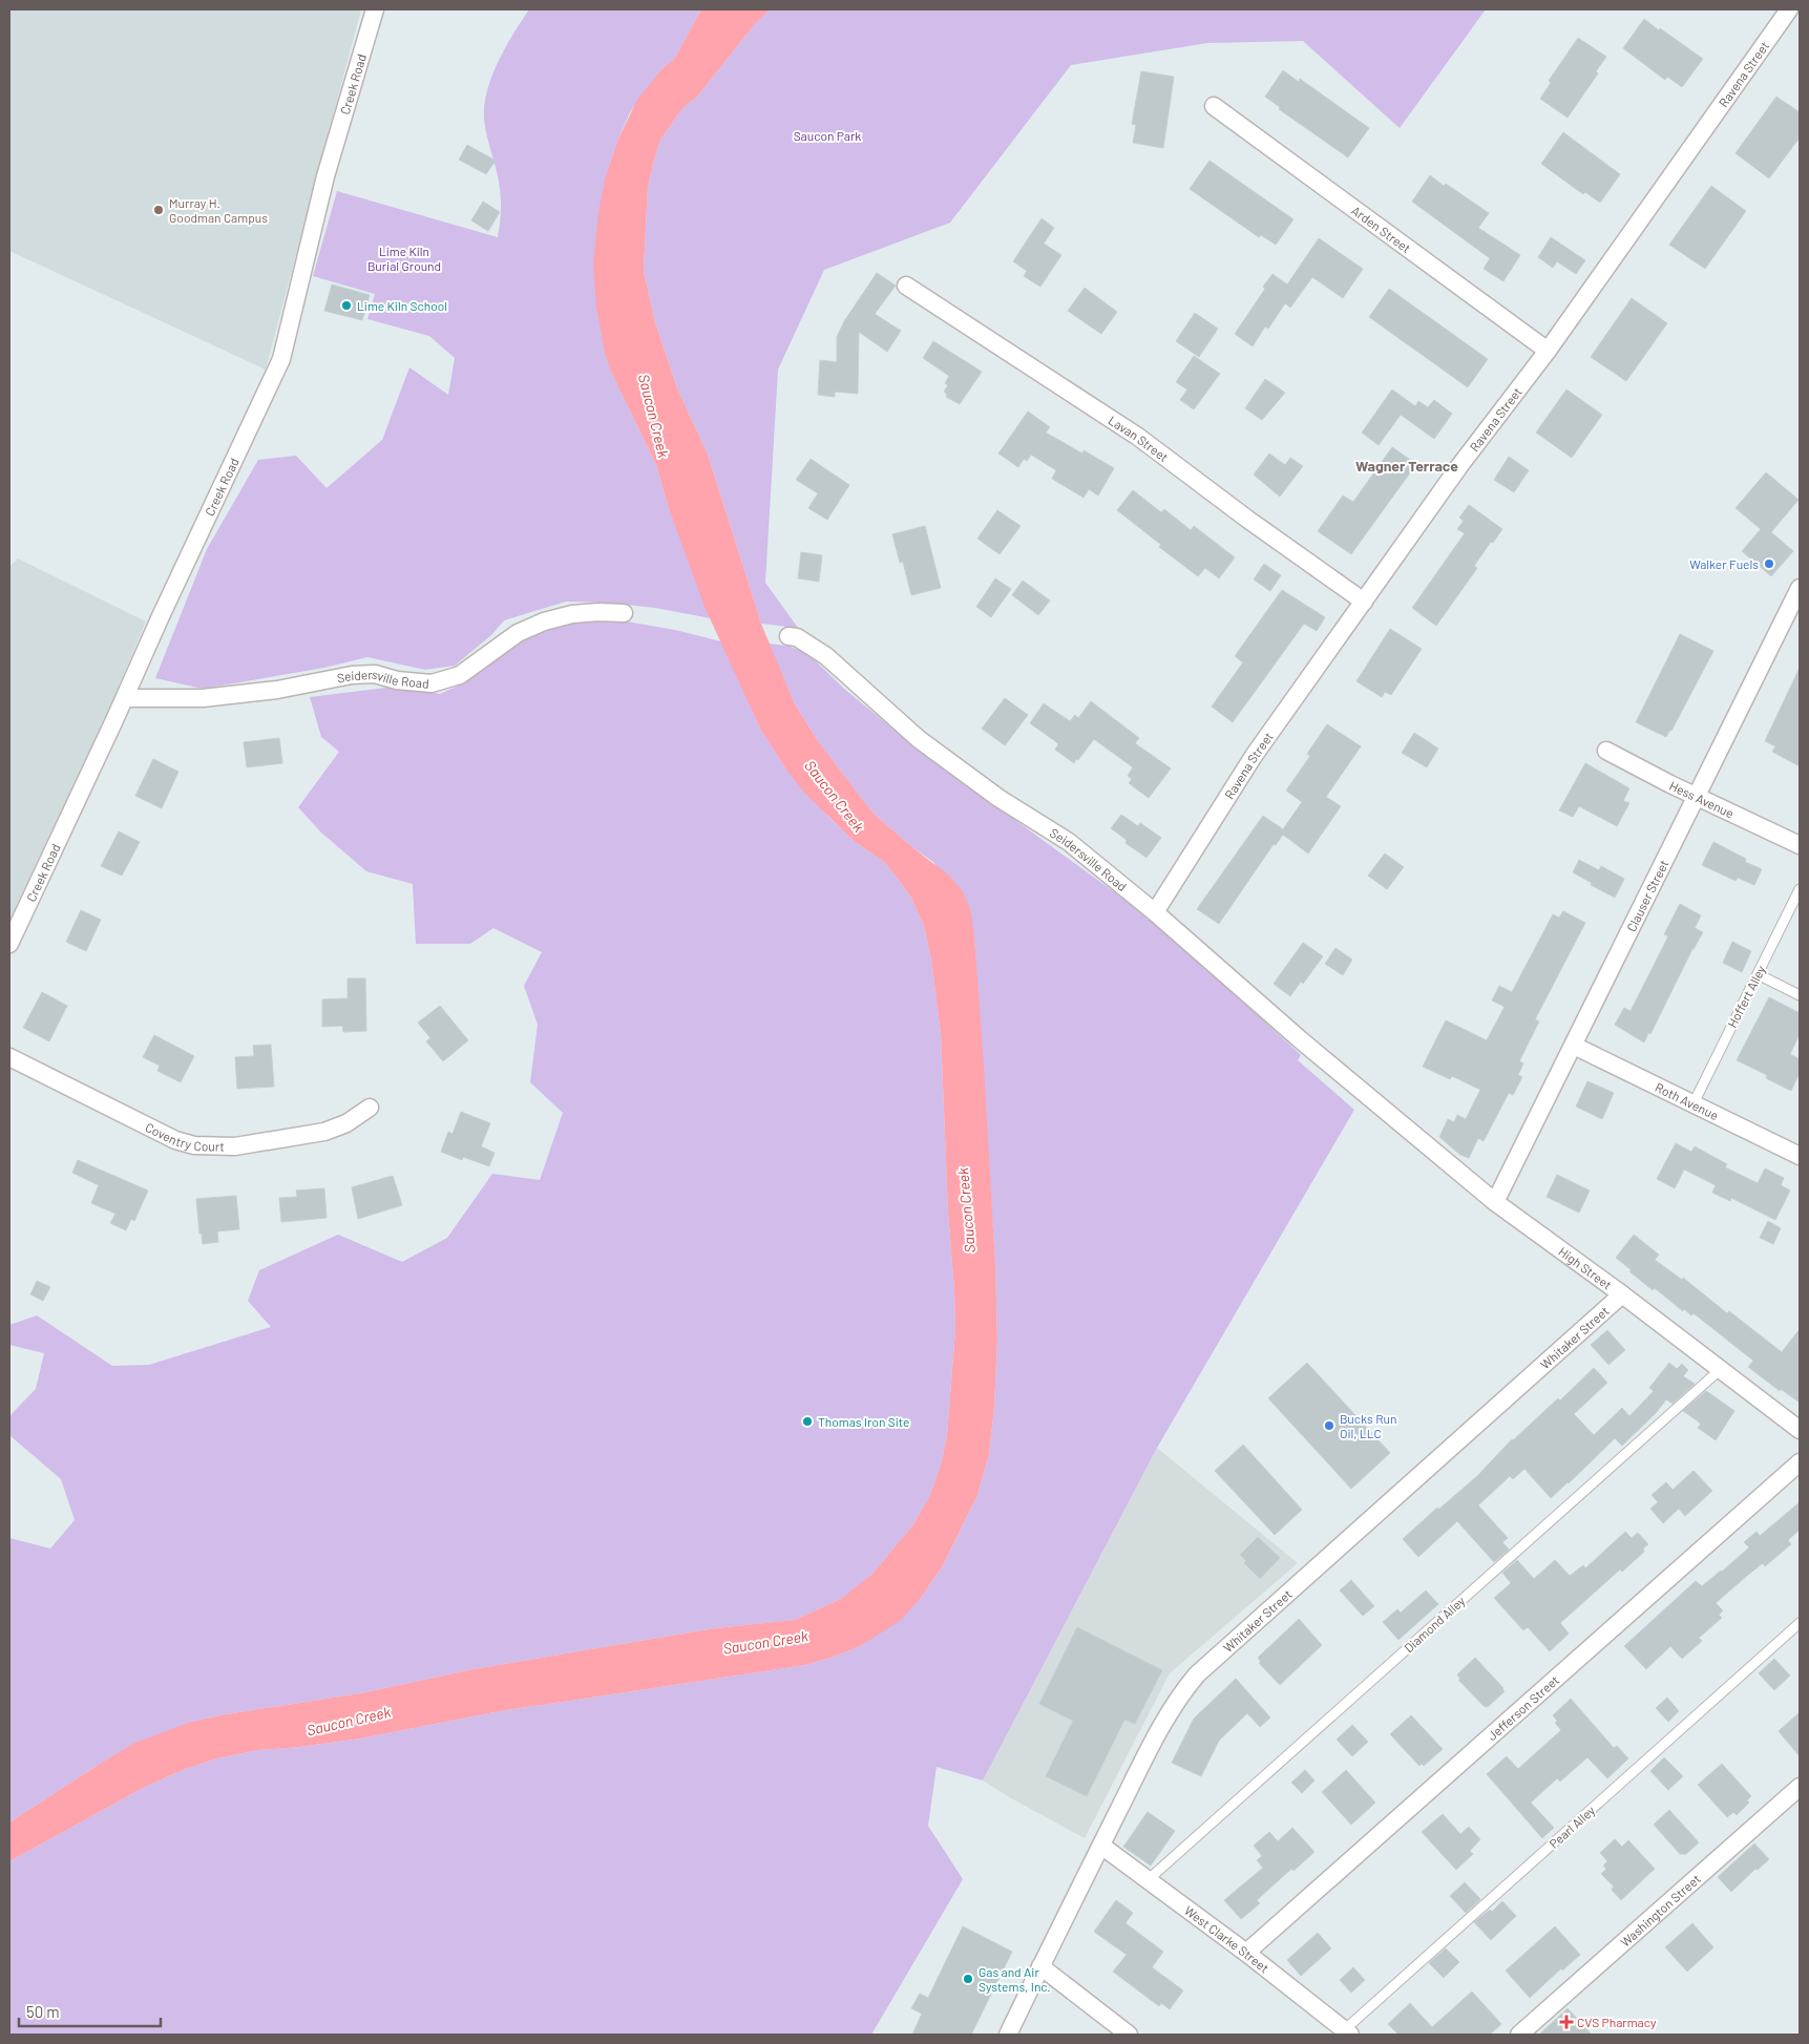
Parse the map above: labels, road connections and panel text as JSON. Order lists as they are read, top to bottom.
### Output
{
  "streets": {
    "street": [
      "Ravena Street",
      "Creek Road",
      "Arden Street",
      "Lavan Street",
      "Seidersville Road",
      "Hess Avenue",
      "Clauser Street",
      "Roth Avenue",
      "Coventry Court",
      "High Street",
      "Whitaker Street",
      "Jefferson Street",
      "Washington Street",
      "West Clarke Street"
    ],
    "lane": ["Hoffert Alley", "Diamond Alley", "Pearl Alley"]
  },
  "crossings": [
    ["Ravena Street", "Arden Street"],
    ["Ravena Street", "Lavan Street"],
    ["Ravena Street", "Seidersville Road"],
    ["Creek Road", "Seidersville Road"],
    ["Seidersville Road", "High Street"],
    ["Hess Avenue", "Clauser Street"],
    ["Clauser Street", "Roth Avenue"],
    ["Clauser Street", "High Street"],
    ["Hoffert Alley", "Roth Avenue"],
    ["High Street", "Whitaker Street"],
    ["High Street", "Diamond Alley"],
    ["Whitaker Street", "West Clarke Street"],
    ["Diamond Alley", "West Clarke Street"],
    ["Jefferson Street", "West Clarke Street"],
    ["Pearl Alley", "West Clarke Street"]
  ],
  "districts": ["Wagner Terrace"],
  "water": ["Saucon Creek"],
  "parks": ["Saucon Park", "Lime Kiln Burial Ground"],
  "places": {
    "other": [
      "Murray H. Goodman Campus",
      "Lime Kiln School",
      "Walker Fuels",
      "Thomas Iron Site",
      "Bucks Run Oil, LLC",
      "Gas and Air Systems, Inc."
    ],
    "health": ["CVS Pharmacy"]
  },
  "scale_bar": "50 m"
}
